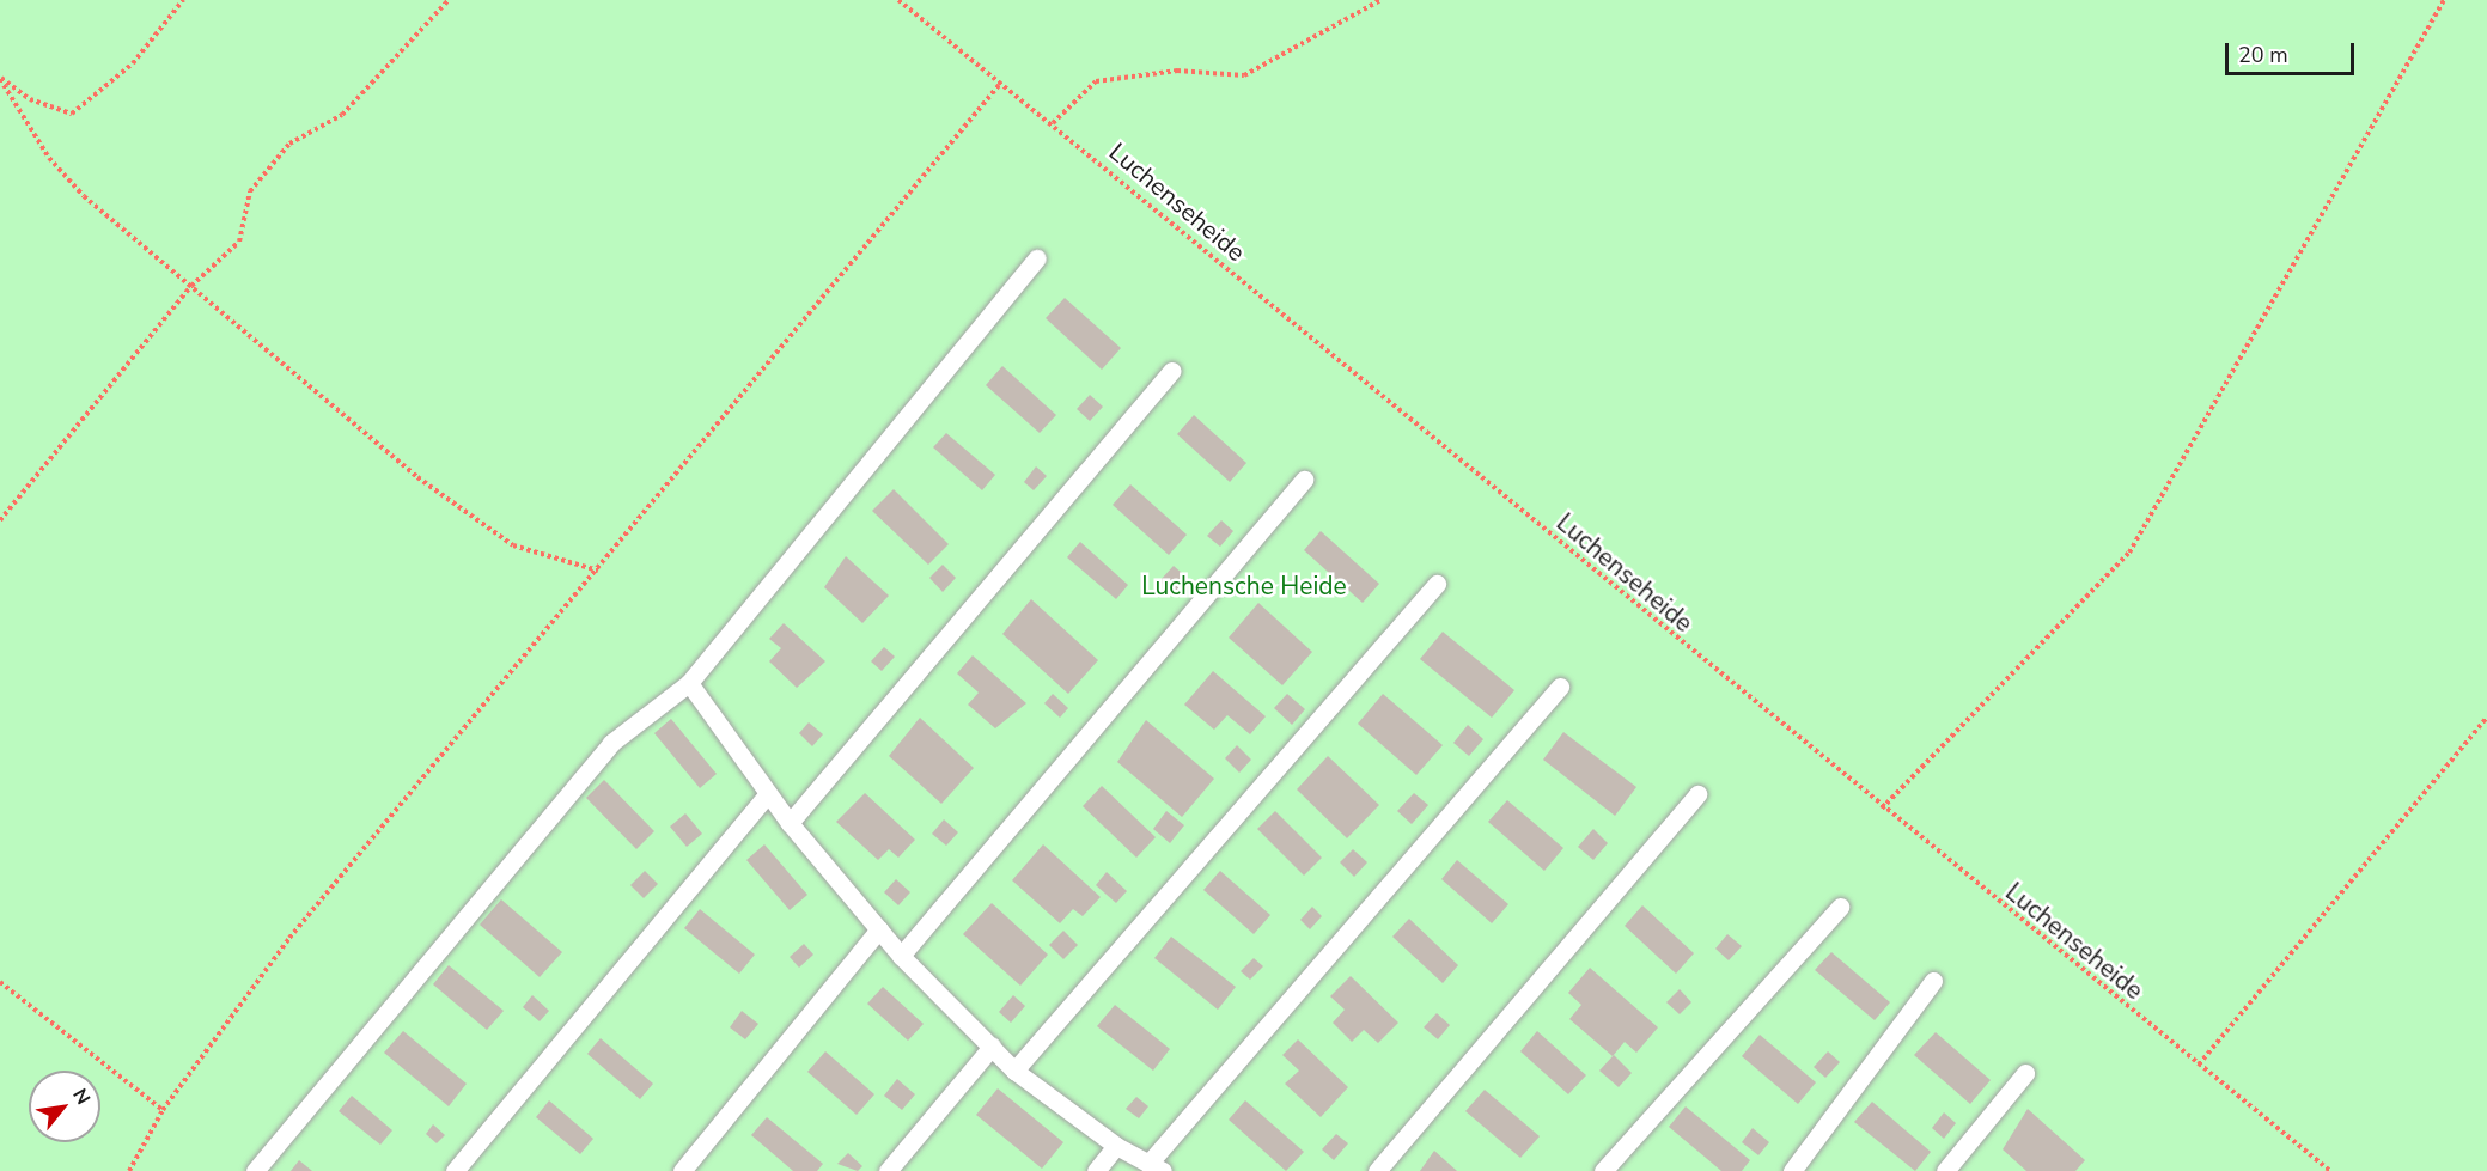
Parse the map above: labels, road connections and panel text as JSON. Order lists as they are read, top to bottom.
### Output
{
  "streets": {
    "path": ["Luchenseheide"]
  },
  "parks": ["Luchensche Heide"],
  "scale_bar": "20 m",
  "north": "top right"
}
